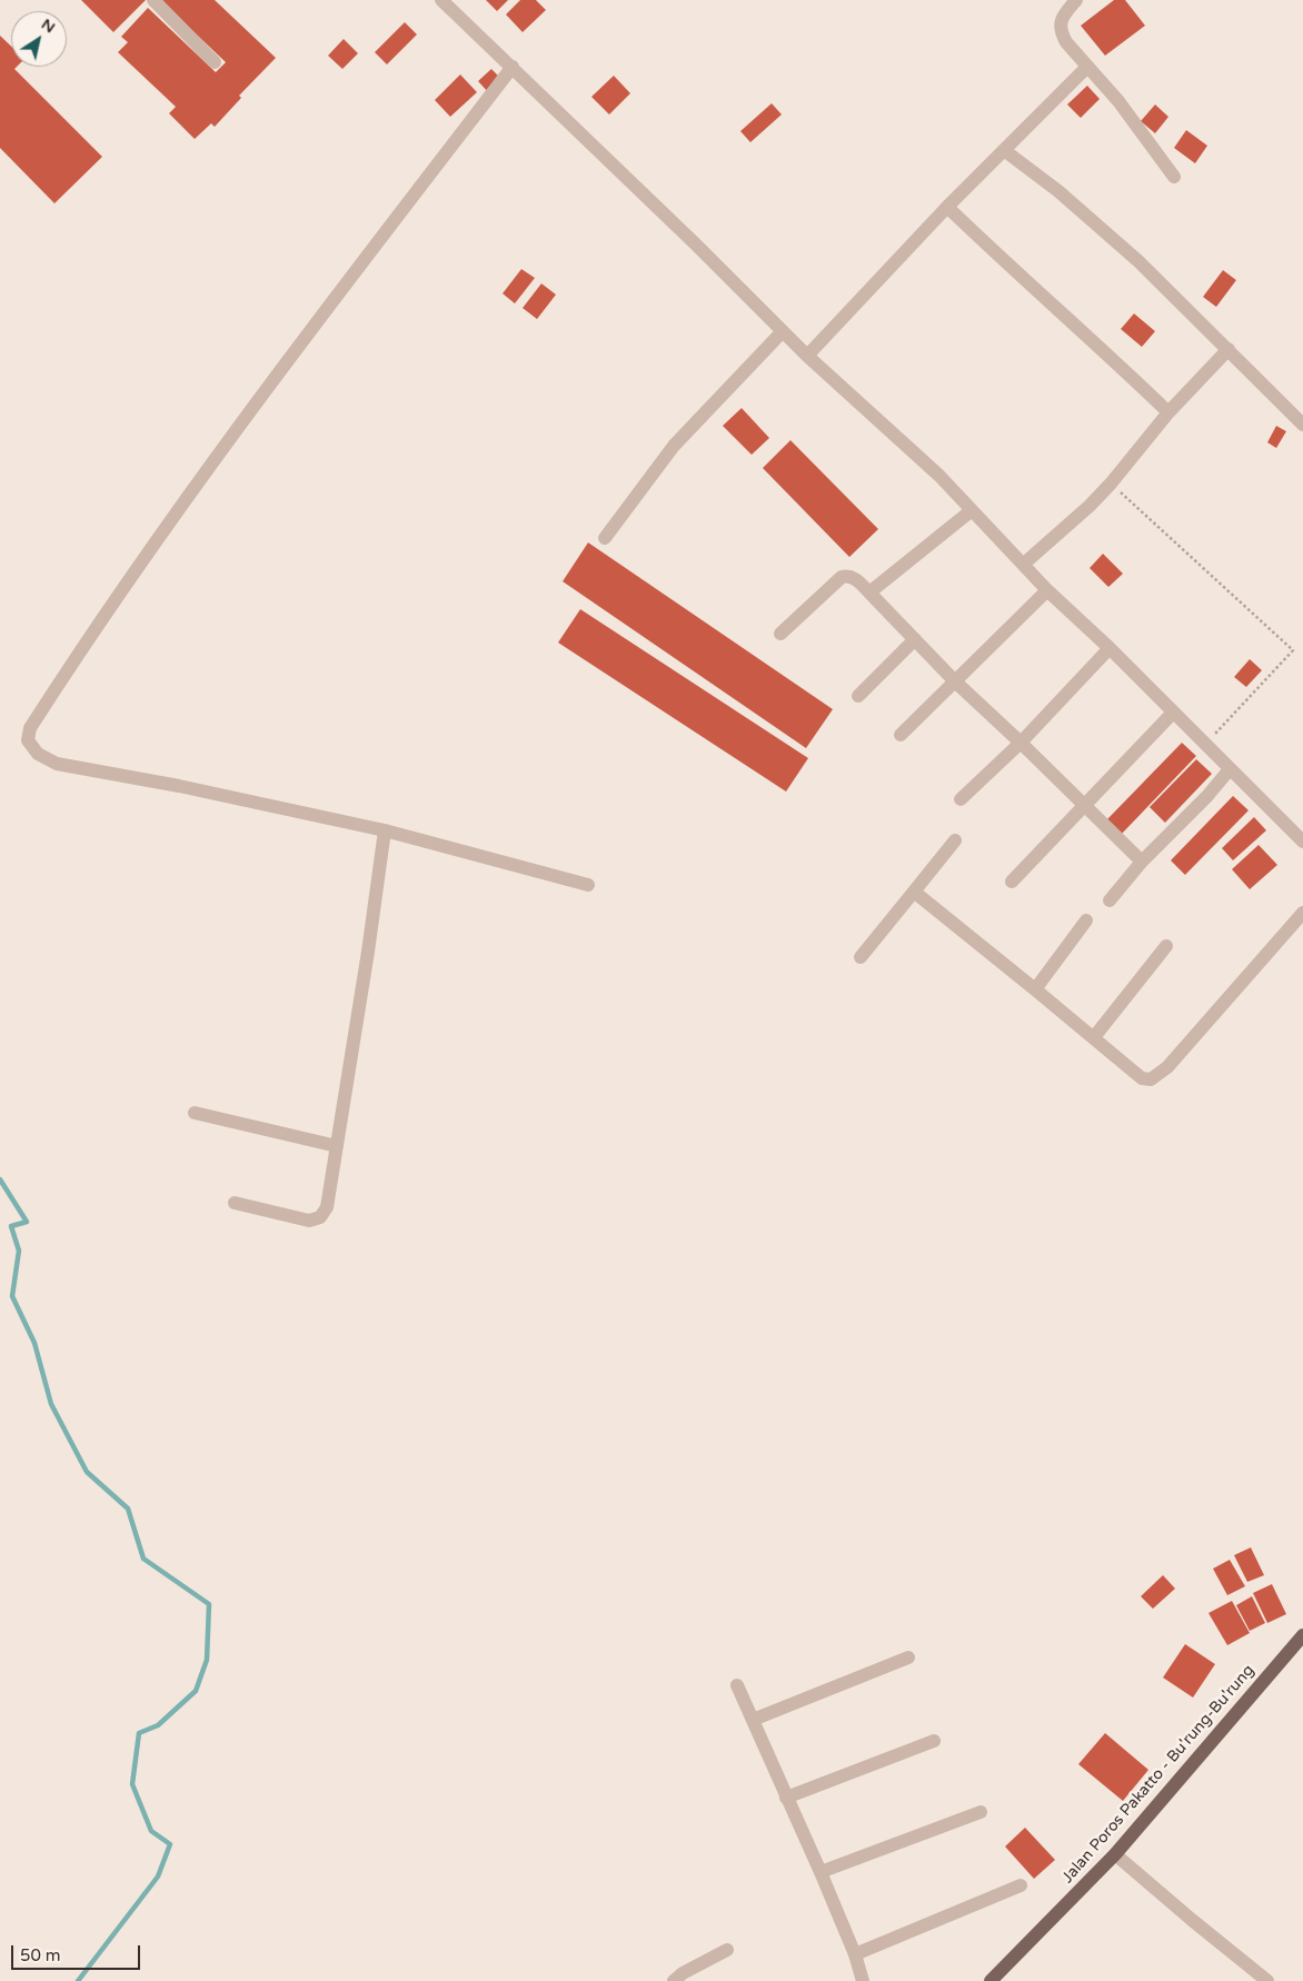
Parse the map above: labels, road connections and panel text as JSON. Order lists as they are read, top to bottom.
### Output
{
  "streets": {
    "main road": ["Jalan Poros Pakatto - Bu'rung-Bu'rung"]
  },
  "scale_bar": "50 m",
  "north": "top right"
}
